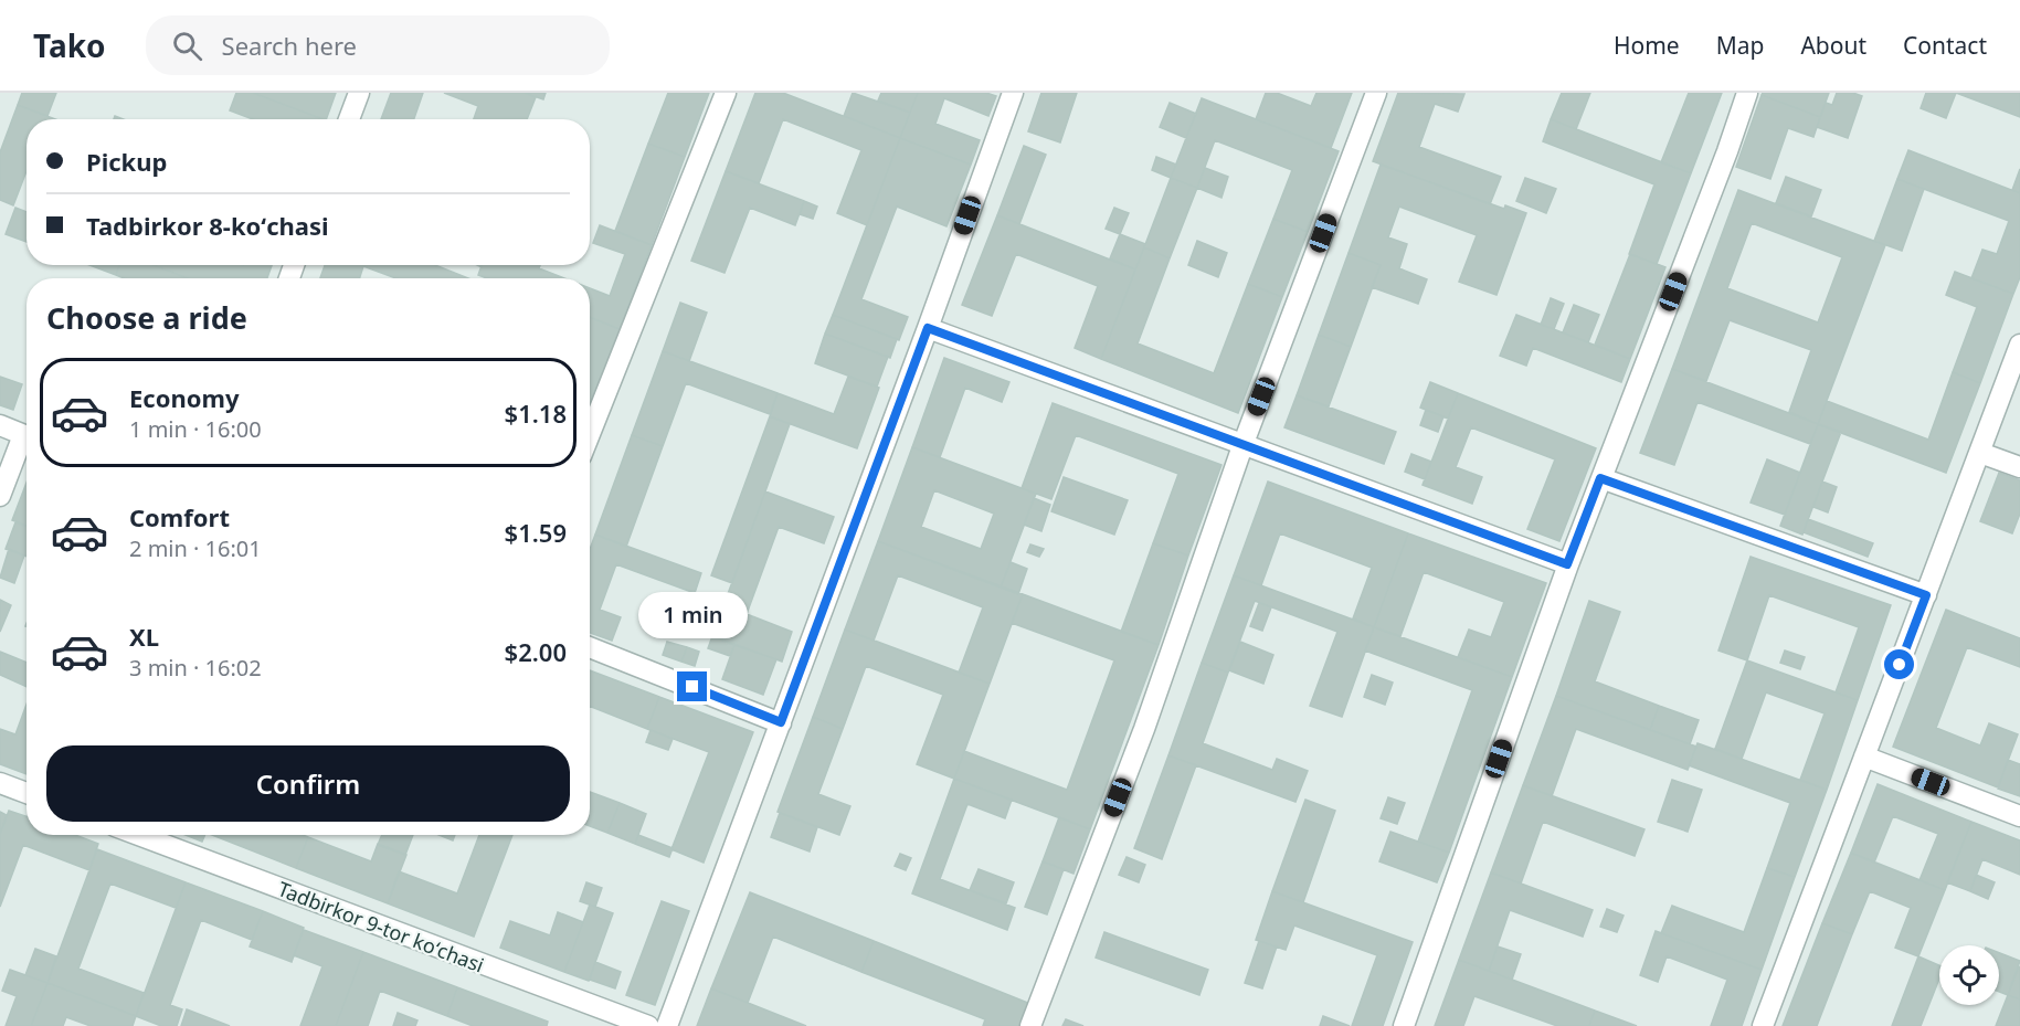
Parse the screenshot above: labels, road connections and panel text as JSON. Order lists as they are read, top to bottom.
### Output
{
  "streets": {
    "street": ["Tadbirkor 9-tor koʻchasi"]
  },
  "page": {
    "header": "Tako",
    "search": "Search here",
    "nav": [
      "Home",
      "Map",
      "About",
      "Contact"
    ],
    "banner": ["Pickup", "Tadbirkor 8-koʻchasi"],
    "heading": "Choose a ride",
    "list": [
      {
        "name": "Economy",
        "note": "1 min · 16:00",
        "value": "$1.18"
      },
      {
        "name": "Comfort",
        "note": "2 min · 16:01",
        "value": "$1.59"
      },
      {
        "name": "XL",
        "note": "3 min · 16:02",
        "value": "$2.00"
      }
    ],
    "bubble": "1 min",
    "buttons": "Confirm"
  }
}
